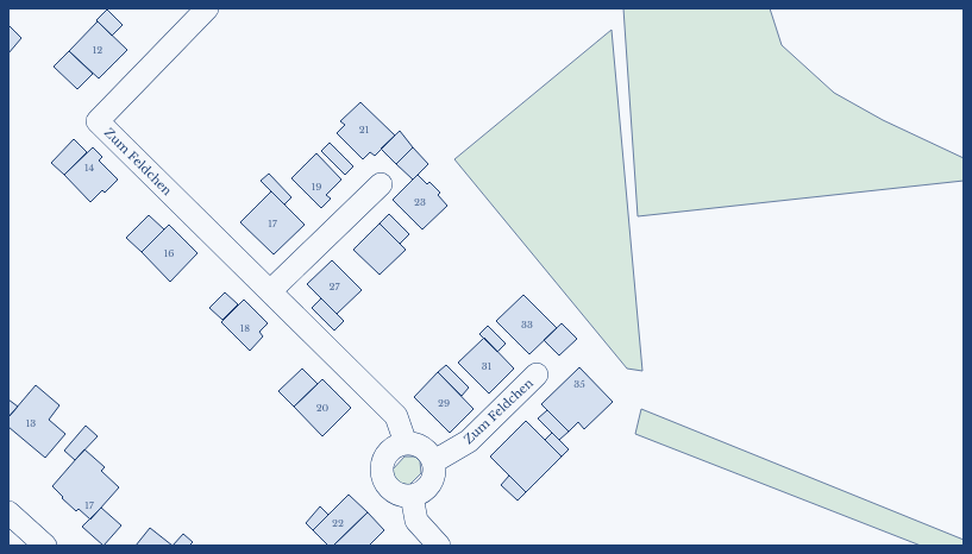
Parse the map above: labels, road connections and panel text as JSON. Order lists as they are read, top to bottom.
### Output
{
  "streets": {
    "street": ["Zum Feldchen"]
  },
  "house_numbers": [
    "12",
    "21",
    "14",
    "19",
    "23",
    "17",
    "16",
    "27",
    "33",
    "18",
    "31",
    "35",
    "29",
    "20",
    "13",
    "17",
    "22"
  ]
}
